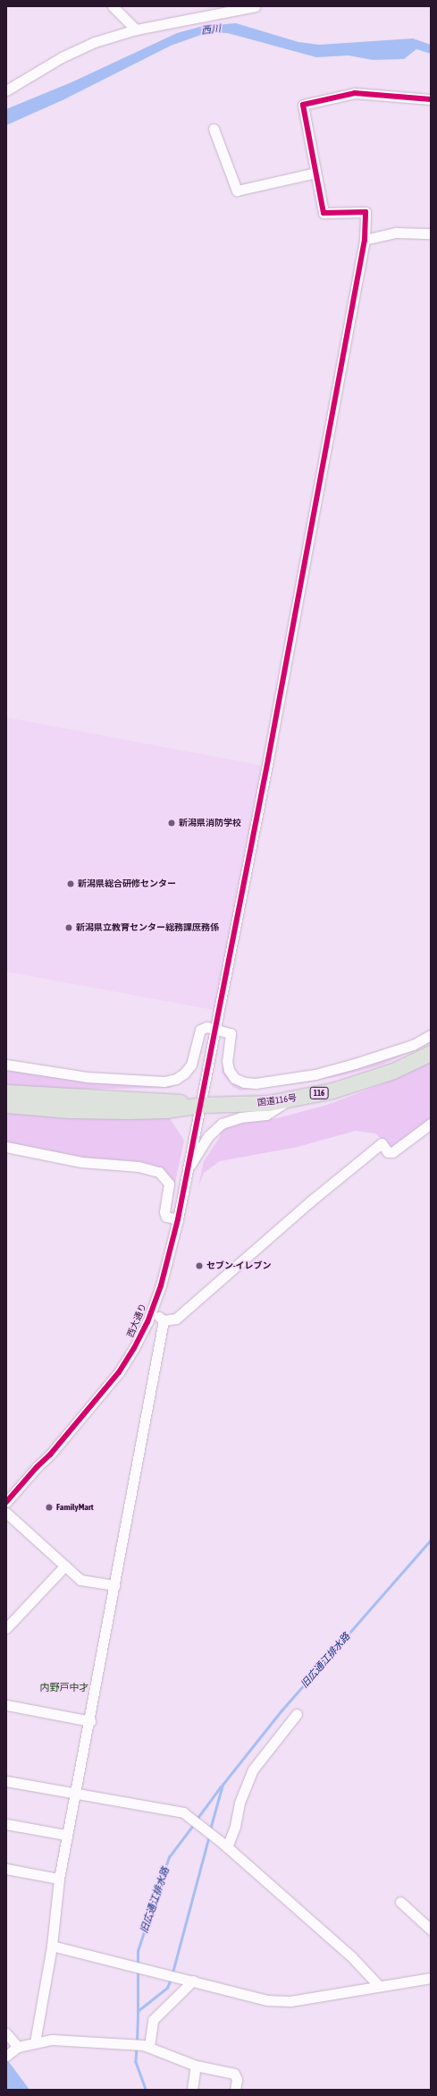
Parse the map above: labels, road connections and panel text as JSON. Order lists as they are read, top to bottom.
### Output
{
  "streets": {
    "highway": ["116", "国道116号"],
    "street": ["西大通り"]
  },
  "crossings": [
    ["116", "国道116号"],
    ["116", "西大通り"],
    ["国道116号", "西大通り"]
  ],
  "districts": ["内野戸中才"],
  "water": ["西川", "旧広通江排水路"],
  "places": [
    "新潟県消防学校",
    "新潟県総合研修センター",
    "新潟県立教育センター総務課庶務係",
    "セブン-イレブン",
    "FamilyMart"
  ]
}
